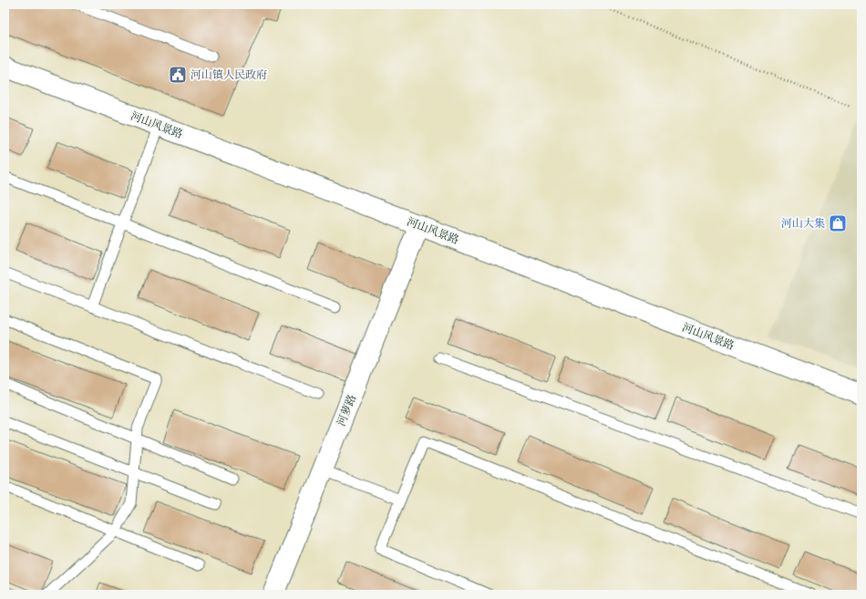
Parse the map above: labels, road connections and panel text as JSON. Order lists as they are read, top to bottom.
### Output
{
  "streets": {
    "main road": ["河山风景路", "河萝路"]
  },
  "crossings": [
    ["河山风景路", "河萝路"]
  ],
  "places": {
    "public building": ["河山镇人民政府"],
    "shop": ["河山大集"]
  }
}
